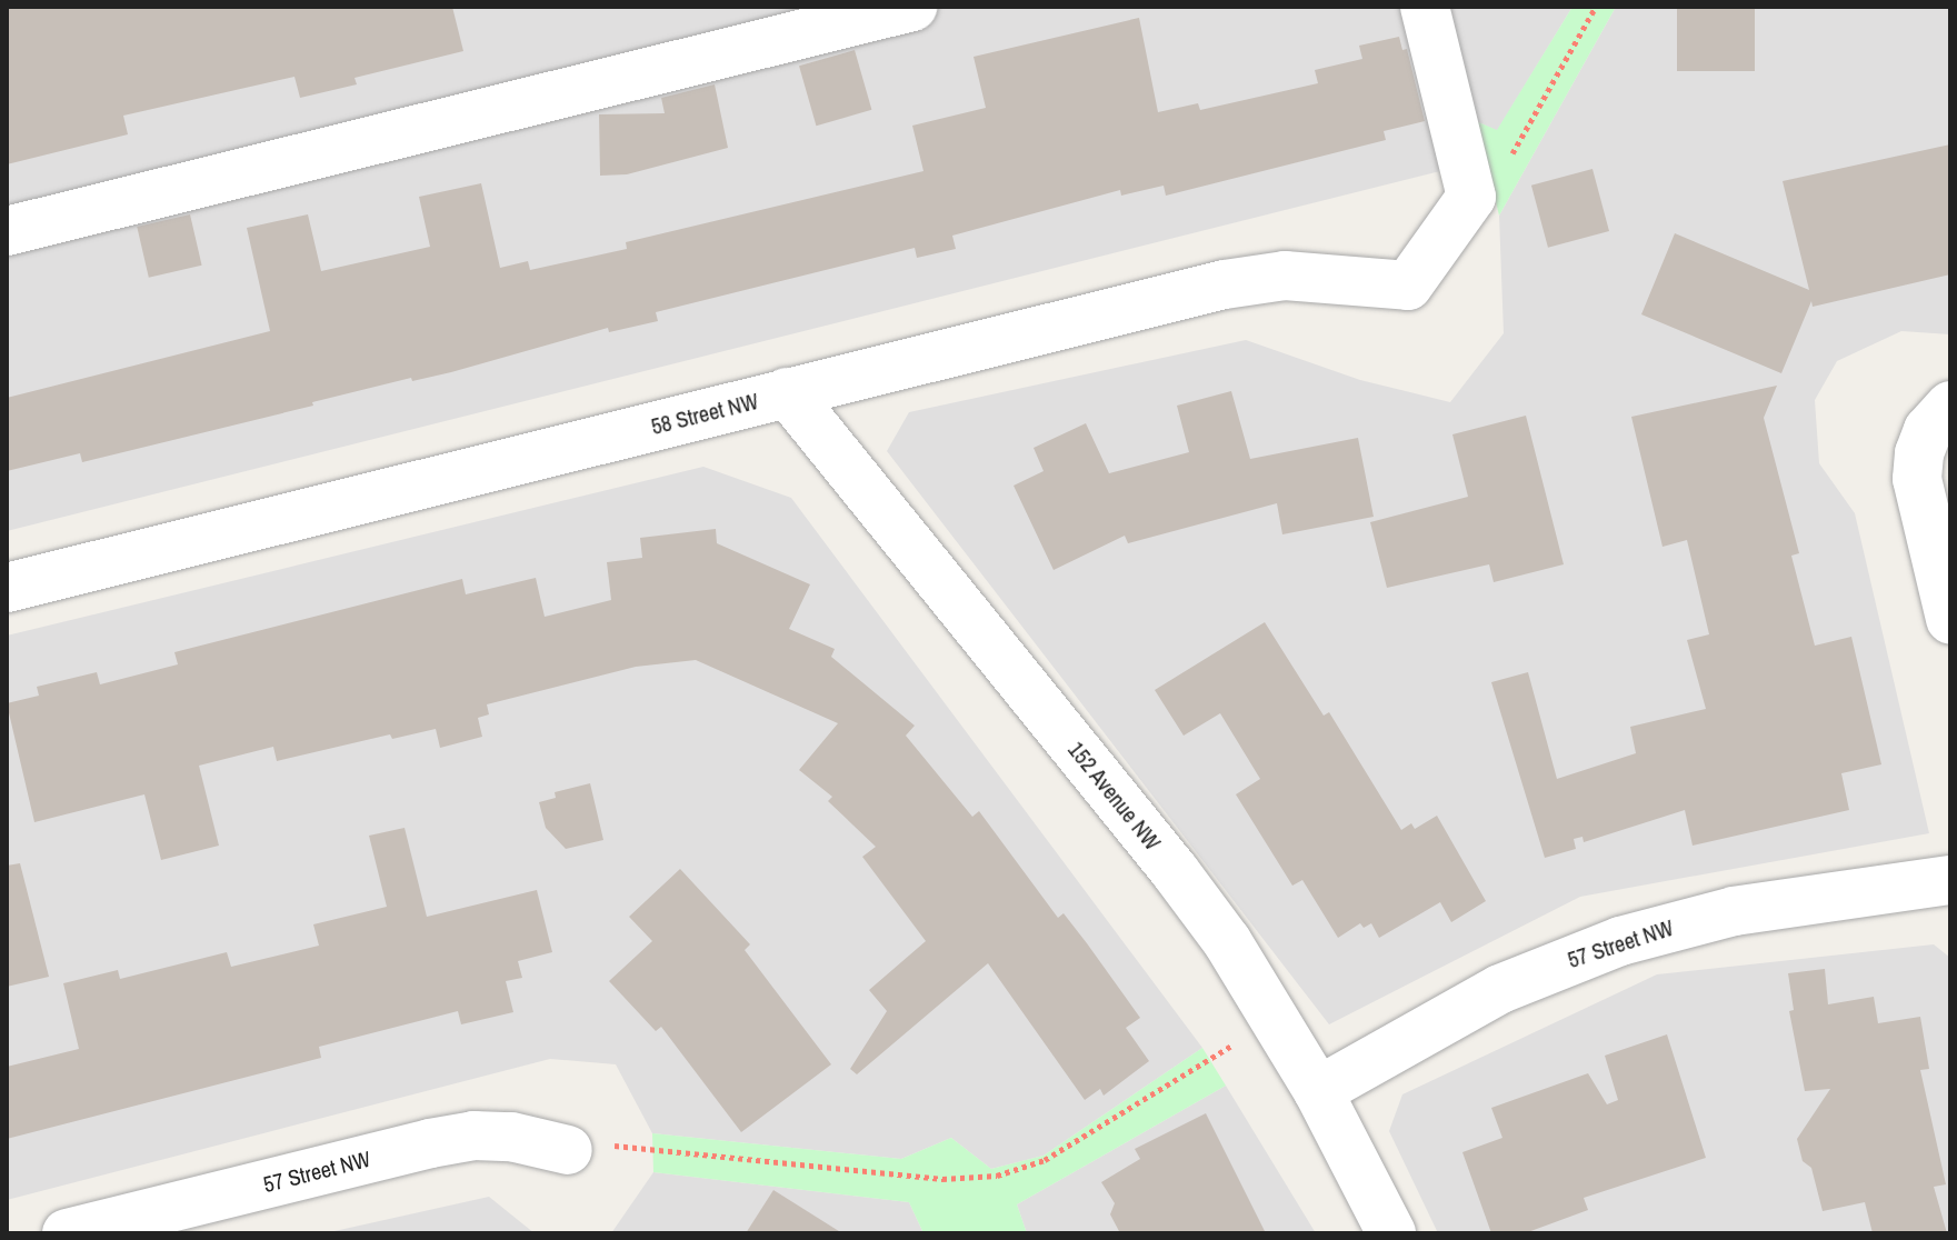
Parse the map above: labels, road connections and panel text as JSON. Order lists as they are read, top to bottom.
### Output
{
  "streets": {
    "street": ["58 Street NW", "152 Avenue NW", "57 Street NW"]
  },
  "crossings": [
    ["58 Street NW", "152 Avenue NW"],
    ["152 Avenue NW", "57 Street NW"]
  ]
}
